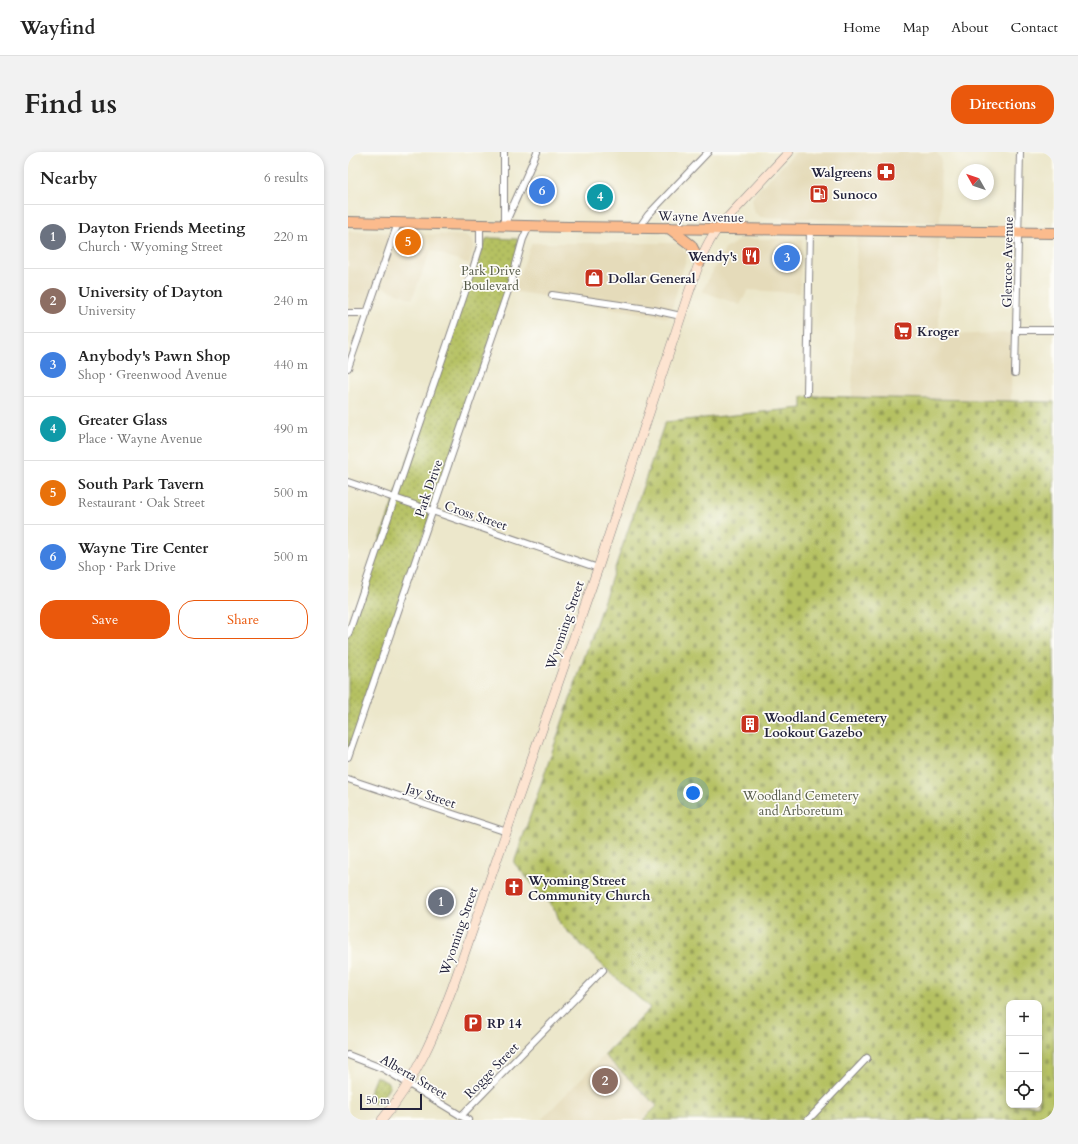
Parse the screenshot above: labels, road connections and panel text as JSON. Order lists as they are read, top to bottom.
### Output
{
  "streets": {
    "main road": ["Wayne Avenue"],
    "street": [
      "Glencoe Avenue",
      "Park Drive",
      "Cross Street",
      "Wyoming Street",
      "Jay Street",
      "Rogge Street",
      "Alberta Street"
    ]
  },
  "crossings": [
    ["Wayne Avenue", "Glencoe Avenue"],
    ["Wayne Avenue", "Park Drive"],
    ["Wayne Avenue", "Wyoming Street"],
    ["Park Drive", "Cross Street"],
    ["Cross Street", "Wyoming Street"],
    ["Wyoming Street", "Jay Street"],
    ["Wyoming Street", "Alberta Street"],
    ["Rogge Street", "Alberta Street"]
  ],
  "parks": ["Park Drive Boulevard", "Woodland Cemetery and Arboretum"],
  "places": {
    "pharmacy": ["Walgreens"],
    "fuel station": ["Sunoco"],
    "restaurant": ["Wendy's"],
    "shop": ["Dollar General"],
    "supermarket": ["Kroger"],
    "building": ["Woodland Cemetery Lookout Gazebo"],
    "church": ["Wyoming Street Community Church"],
    "parking": ["RP 14"]
  },
  "scale_bar": "50 m",
  "north": "top left",
  "page": {
    "header": "Wayfind",
    "nav": [
      "Home",
      "Map",
      "About",
      "Contact"
    ],
    "title": "Find us",
    "buttons": [
      "Directions",
      ["Save", "Share"]
    ],
    "heading": ["Nearby", "6 results"],
    "pins": [
      "6",
      "4",
      "5",
      "3",
      "1",
      "2"
    ],
    "list": [
      {
        "mark": "1",
        "name": "Dayton Friends Meeting",
        "note": "Church · Wyoming Street",
        "value": "220 m"
      },
      {
        "mark": "2",
        "name": "University of Dayton",
        "note": "University",
        "value": "240 m"
      },
      {
        "mark": "3",
        "name": "Anybody's Pawn Shop",
        "note": "Shop · Greenwood Avenue",
        "value": "440 m"
      },
      {
        "mark": "4",
        "name": "Greater Glass",
        "note": "Place · Wayne Avenue",
        "value": "490 m"
      },
      {
        "mark": "5",
        "name": "South Park Tavern",
        "note": "Restaurant · Oak Street",
        "value": "500 m"
      },
      {
        "mark": "6",
        "name": "Wayne Tire Center",
        "note": "Shop · Park Drive",
        "value": "500 m"
      }
    ],
    "map_buttons": ["+", "−"],
    "scale": "50 m"
  }
}
